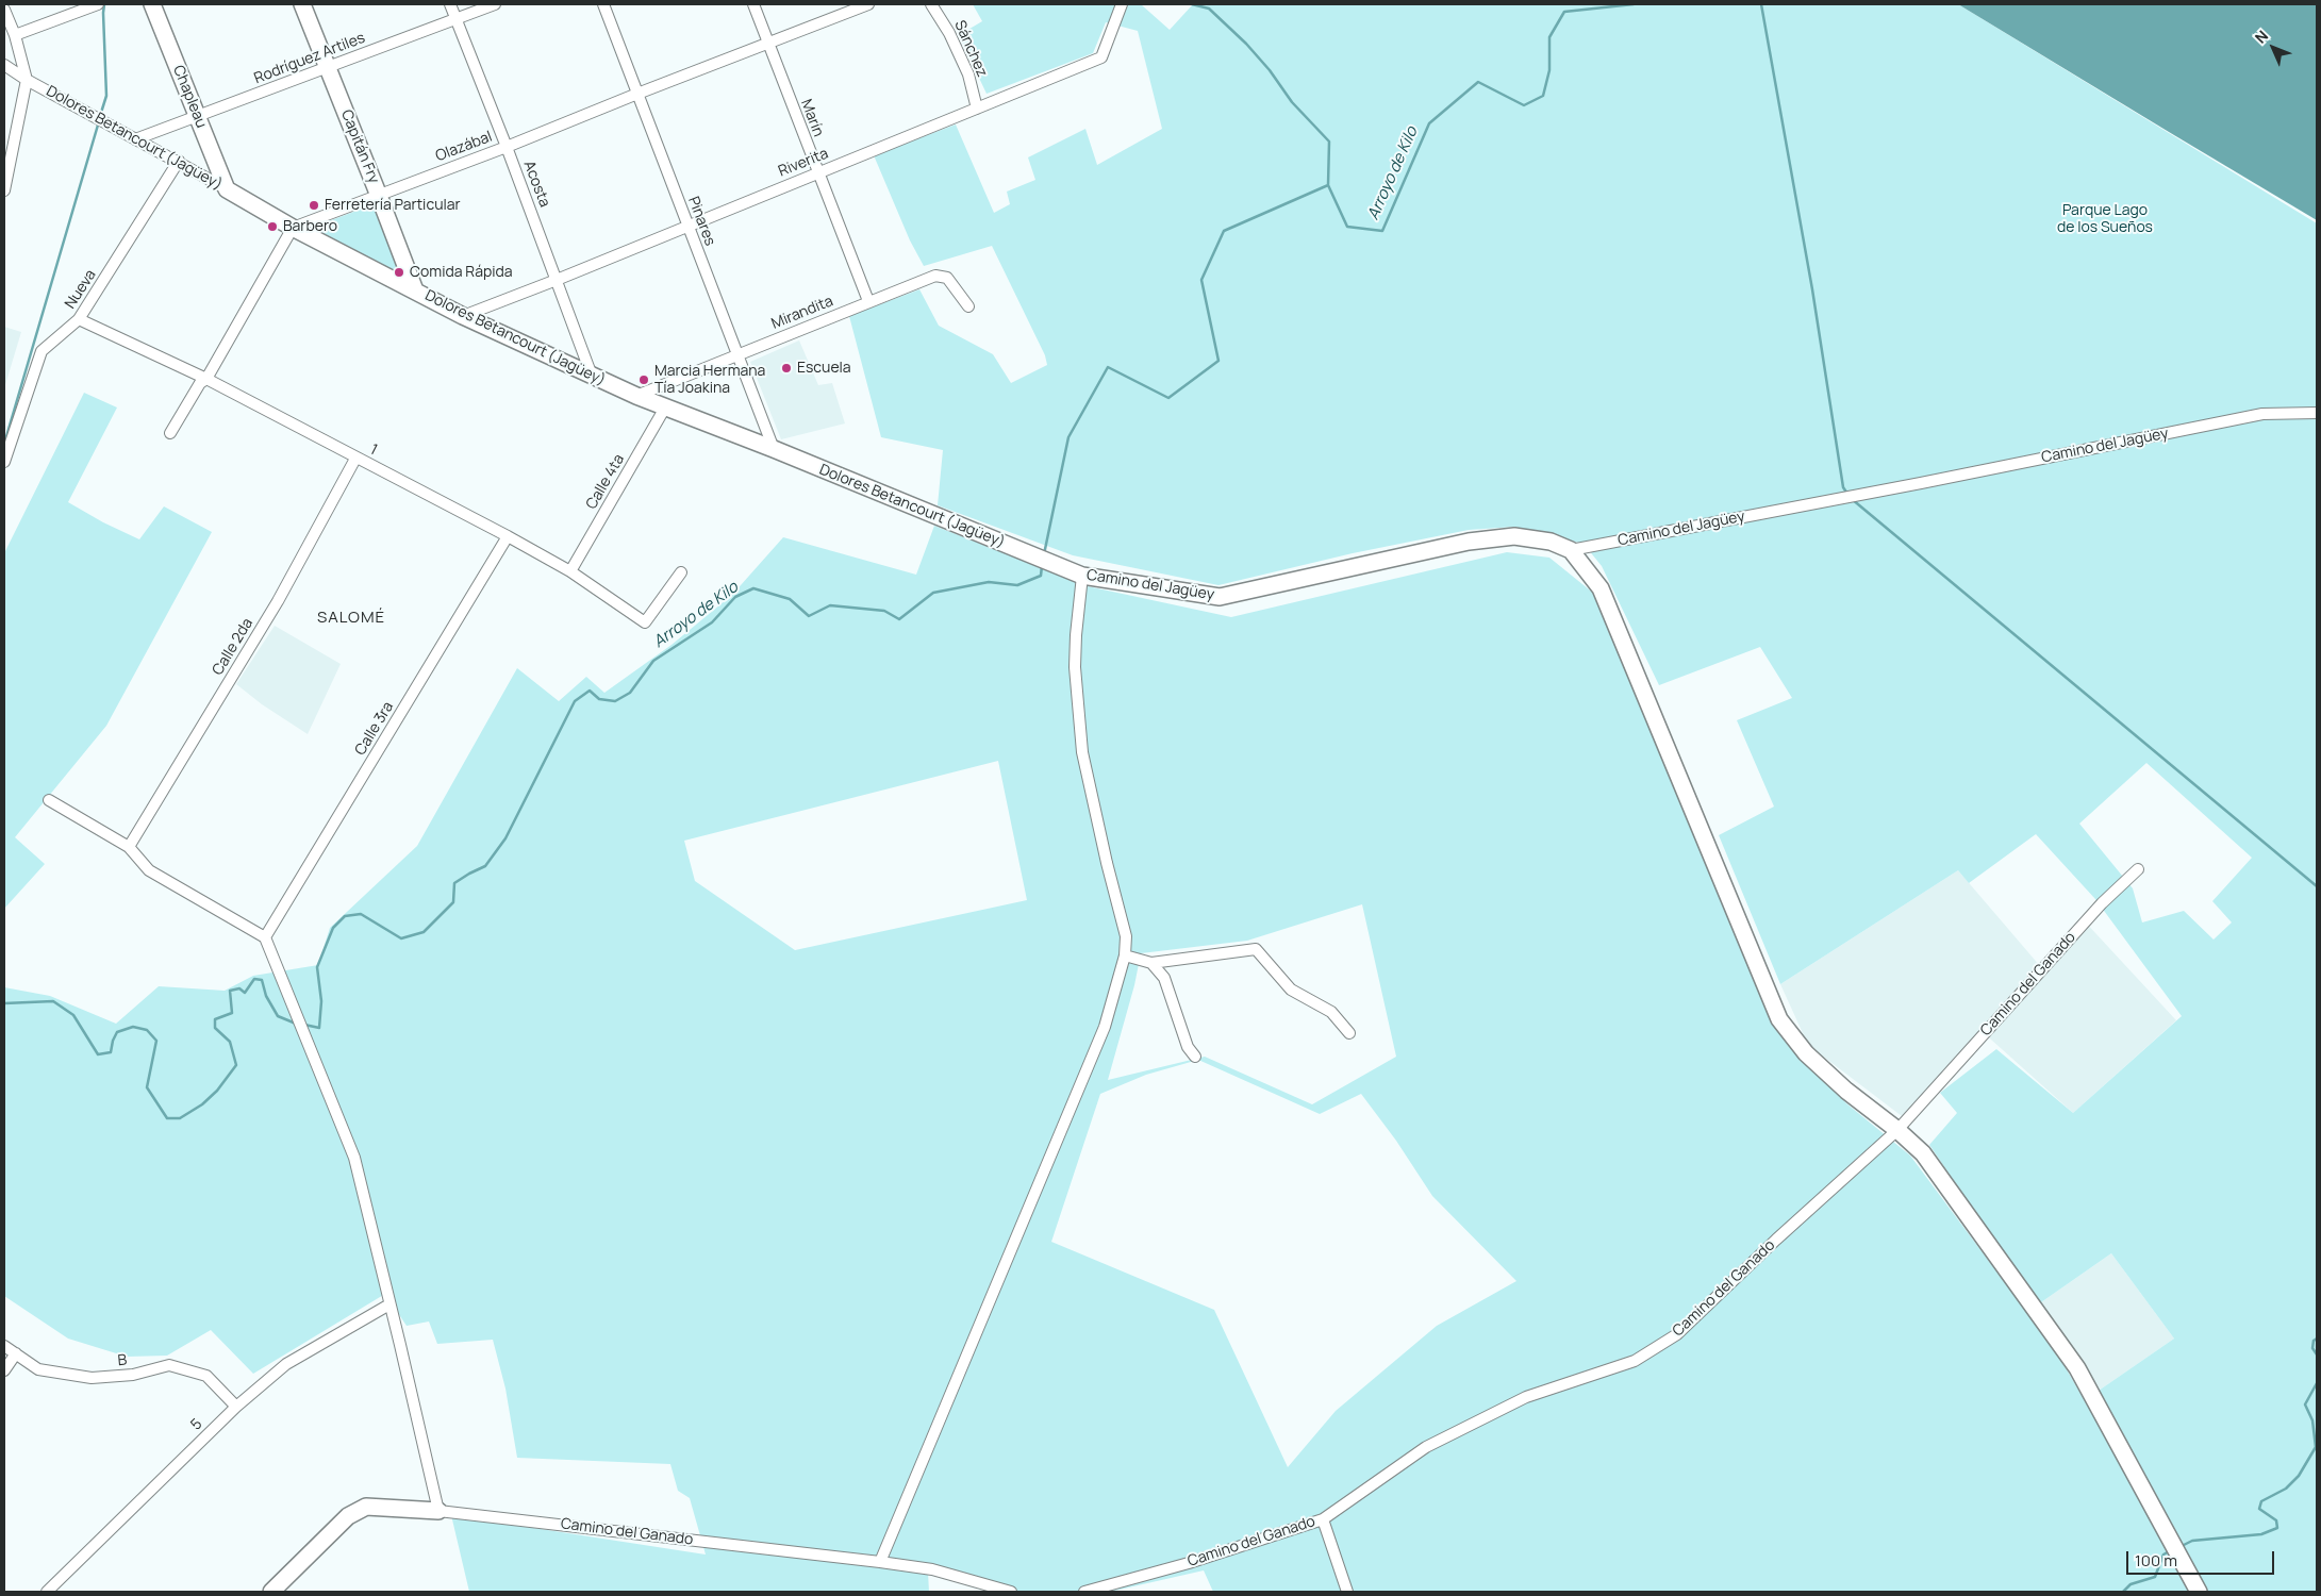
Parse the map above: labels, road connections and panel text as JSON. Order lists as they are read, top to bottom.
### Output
{
  "streets": {
    "street": [
      "Sánchez",
      "Rodríguez Artiles",
      "Chapleau",
      "Marín",
      "Dolores Betancourt (Jagüey)",
      "Capitán Fry",
      "Olazábal",
      "Riverita",
      "Acosta",
      "Pinares",
      "Nueva",
      "Mirandita",
      "Camino del Jagüey",
      "1",
      "Calle 4ta",
      "Calle 2da",
      "Calle 3ra",
      "Camino del Ganado",
      "B",
      "5"
    ]
  },
  "crossings": [
    ["Sánchez", "Riverita"],
    ["Rodríguez Artiles", "Chapleau"],
    ["Rodríguez Artiles", "Dolores Betancourt (Jagüey)"],
    ["Rodríguez Artiles", "Capitán Fry"],
    ["Rodríguez Artiles", "Acosta"],
    ["Chapleau", "Dolores Betancourt (Jagüey)"],
    ["Marín", "Olazábal"],
    ["Marín", "Riverita"],
    ["Marín", "Mirandita"],
    ["Dolores Betancourt (Jagüey)", "Capitán Fry"],
    ["Dolores Betancourt (Jagüey)", "Olazábal"],
    ["Dolores Betancourt (Jagüey)", "Riverita"],
    ["Dolores Betancourt (Jagüey)", "Acosta"],
    ["Dolores Betancourt (Jagüey)", "Pinares"],
    ["Dolores Betancourt (Jagüey)", "Nueva"],
    ["Dolores Betancourt (Jagüey)", "Mirandita"],
    ["Dolores Betancourt (Jagüey)", "Camino del Jagüey"],
    ["Dolores Betancourt (Jagüey)", "Calle 4ta"],
    ["Capitán Fry", "Olazábal"],
    ["Olazábal", "Acosta"],
    ["Olazábal", "Pinares"],
    ["Riverita", "Acosta"],
    ["Riverita", "Pinares"],
    ["Pinares", "Mirandita"],
    ["Nueva", "1"],
    ["1", "Calle 4ta"],
    ["1", "Calle 2da"],
    ["1", "Calle 3ra"],
    ["B", "5"]
  ],
  "districts": ["SALOMÉ"],
  "water": ["Arroyo de Kilo"],
  "parks": ["Parque Lago de los Sueños"],
  "places": [
    "Ferretería Particular",
    "Barbero",
    "Comida Rápida",
    "Escuela",
    "Marcia Hermana Tía Joakina"
  ],
  "scale_bar": "100 m",
  "north": "top left"
}
